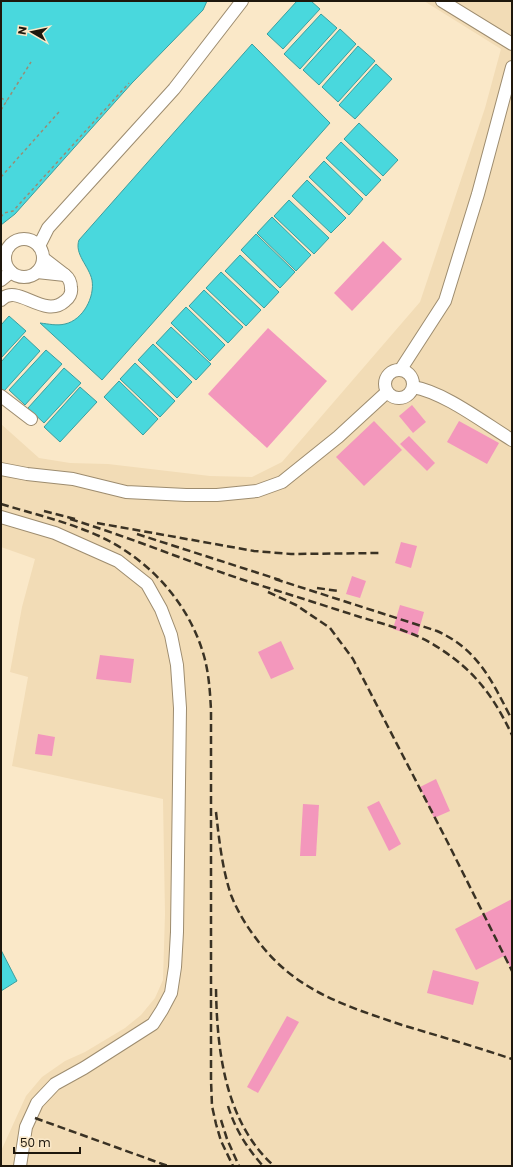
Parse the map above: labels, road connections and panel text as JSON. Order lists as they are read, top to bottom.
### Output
{
  "scale_bar": "50 m",
  "north": "left"
}
